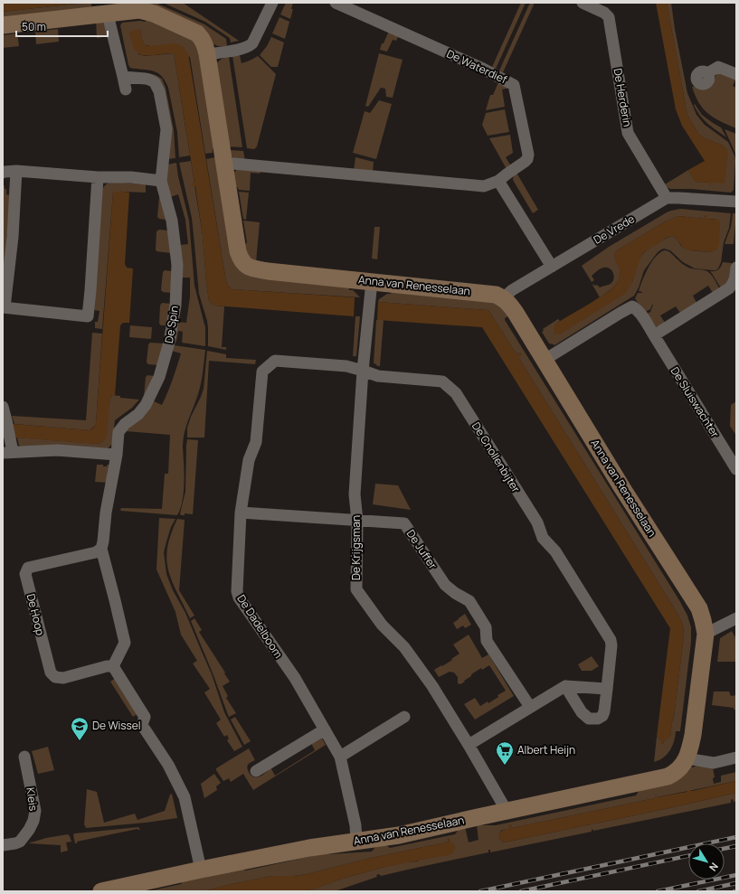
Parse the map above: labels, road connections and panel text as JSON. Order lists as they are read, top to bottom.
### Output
{
  "streets": {
    "street": [
      "De Waterdief",
      "De Herderin",
      "De Vrede",
      "Anna van Renesselaan",
      "De Spin",
      "De Sluiswachter",
      "De Cnollenbijter",
      "De Krijgsman",
      "De Juffer",
      "De Hoop",
      "De Dadelboom",
      "Kleis"
    ]
  },
  "crossings": [
    ["De Waterdief", "Anna van Renesselaan"],
    ["De Herderin", "De Vrede"],
    ["De Vrede", "Anna van Renesselaan"],
    ["Anna van Renesselaan", "De Sluiswachter"],
    ["Anna van Renesselaan", "De Krijgsman"],
    ["Anna van Renesselaan", "De Dadelboom"],
    ["De Cnollenbijter", "De Krijgsman"],
    ["De Cnollenbijter", "De Juffer"],
    ["De Cnollenbijter", "De Dadelboom"],
    ["De Krijgsman", "De Juffer"],
    ["De Juffer", "De Dadelboom"]
  ],
  "places": {
    "school or university": ["De Wissel"],
    "supermarket": ["Albert Heijn"]
  },
  "scale_bar": "50 m",
  "north": "bottom right"
}
